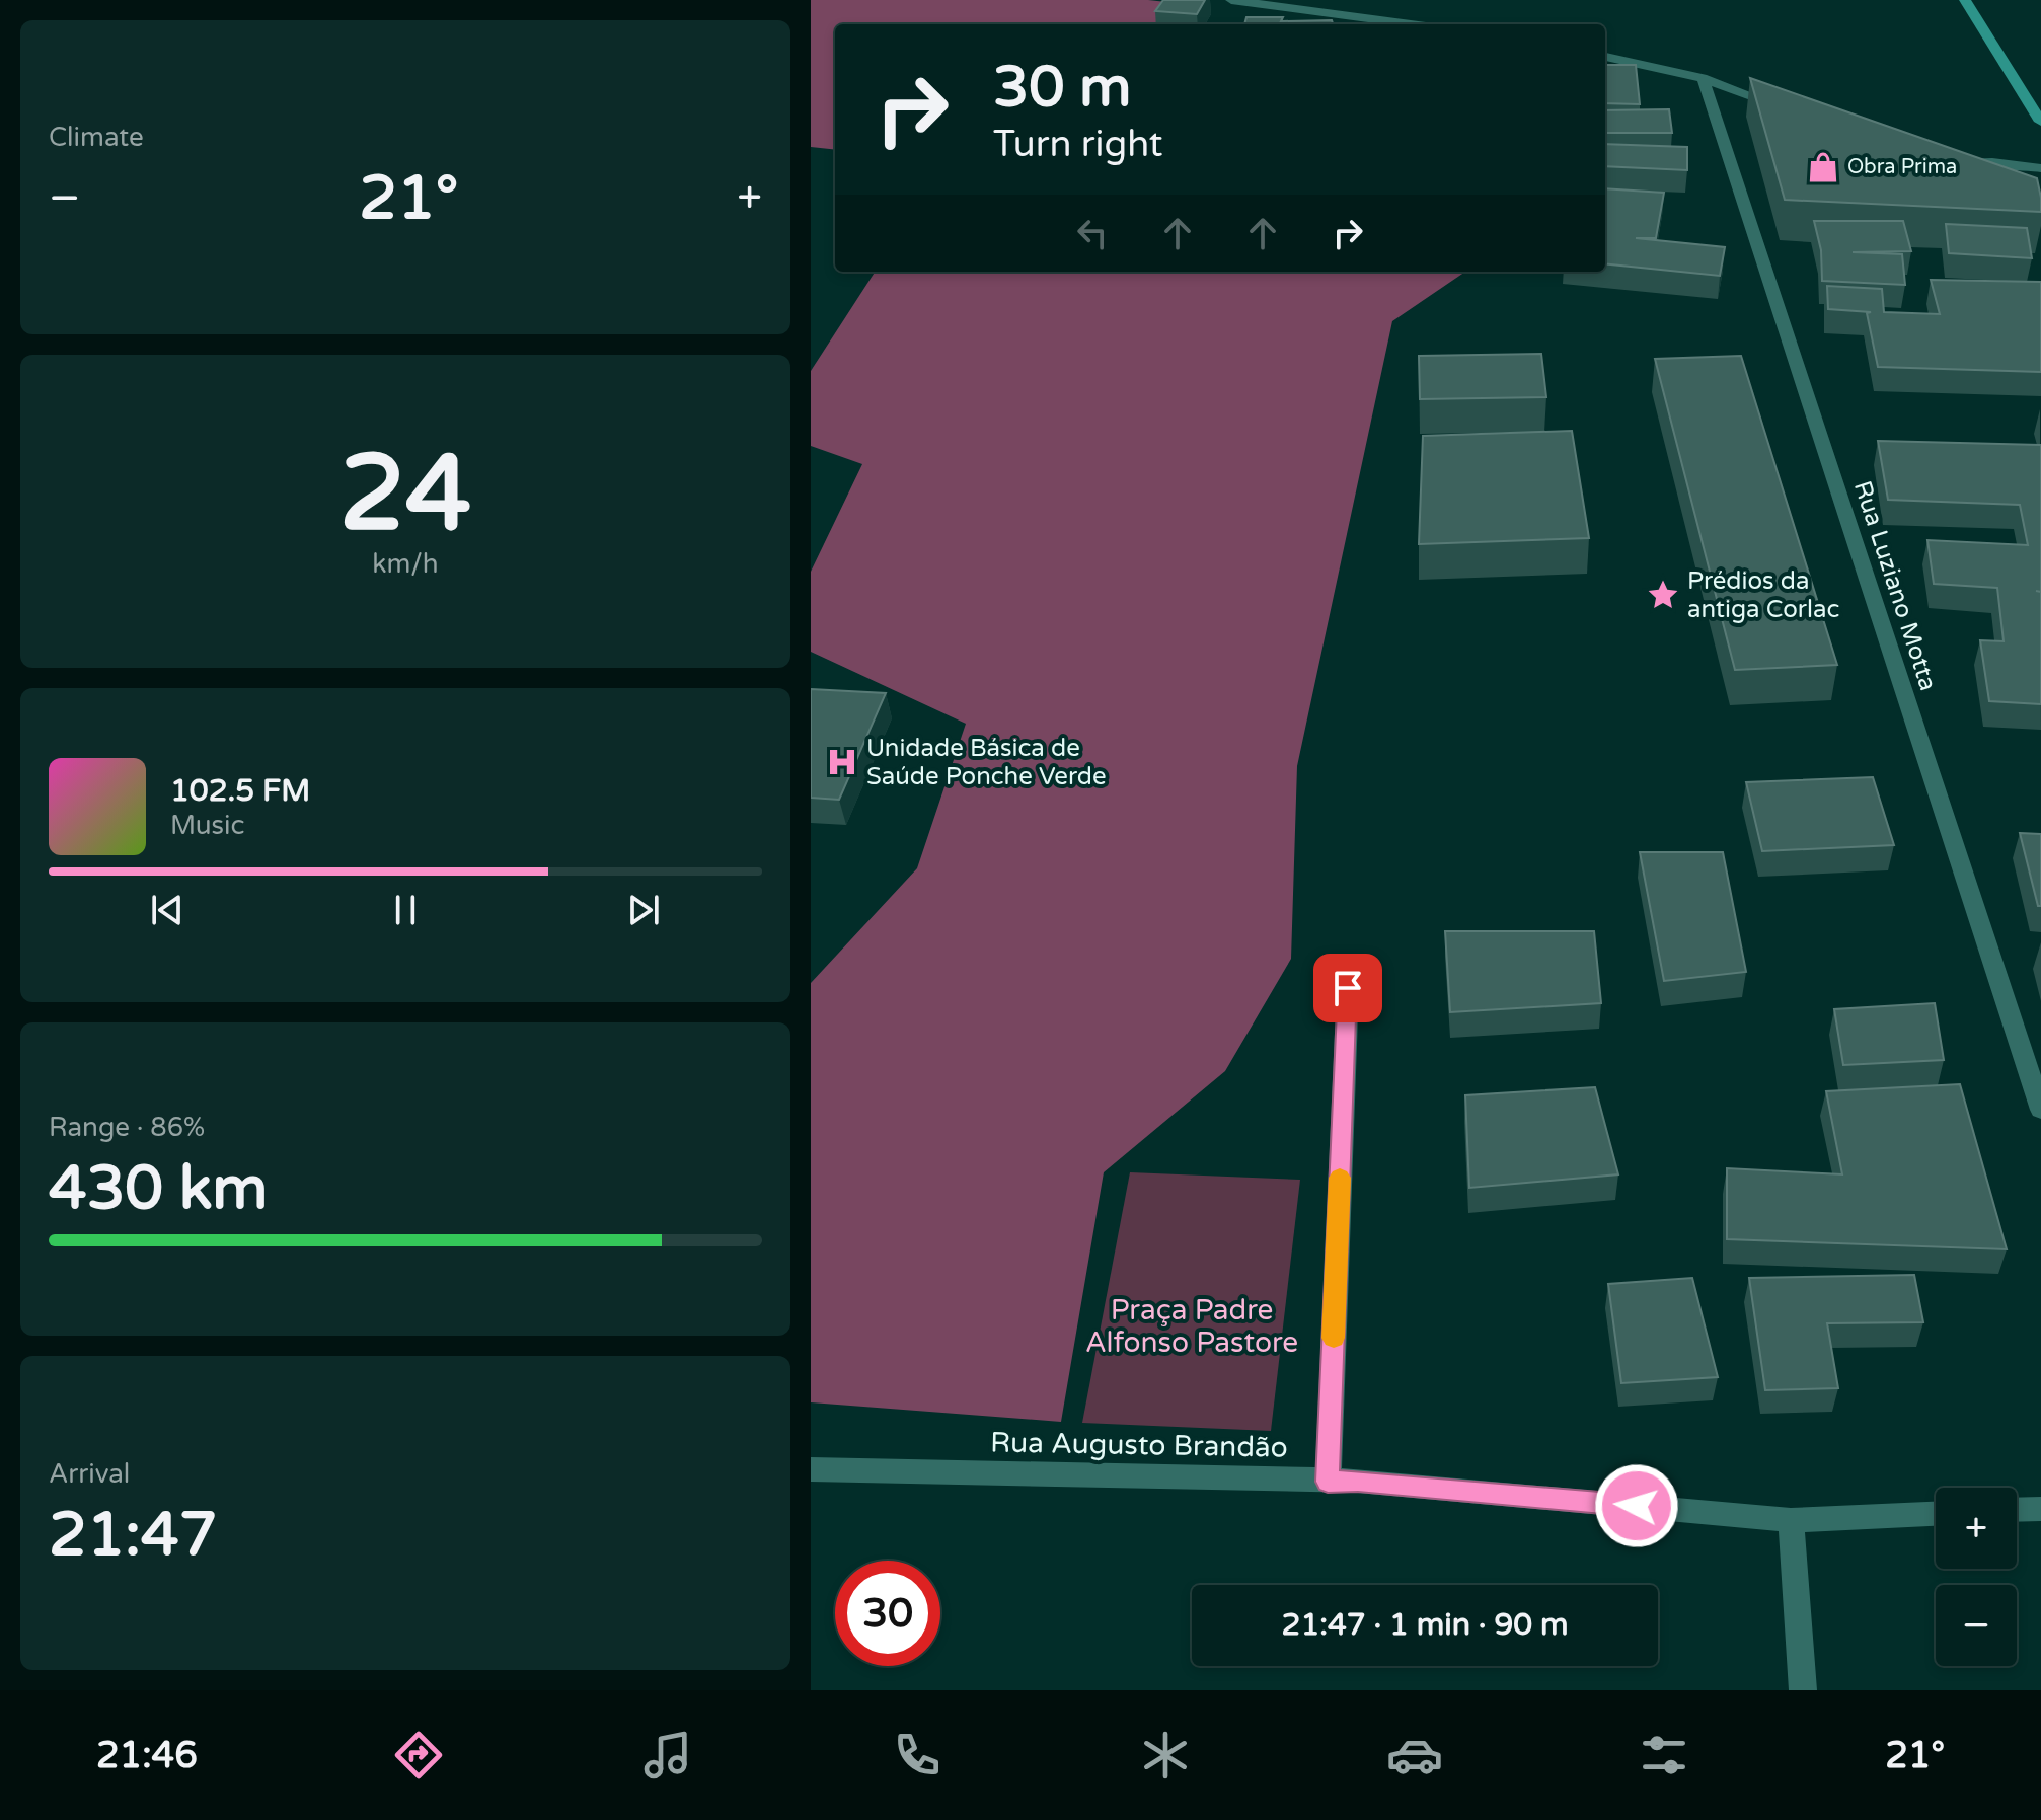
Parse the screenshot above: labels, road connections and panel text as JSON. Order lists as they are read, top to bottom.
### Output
{
  "streets": {
    "street": ["Rua Luziano Motta", "Rua Augusto Brandão"]
  },
  "parks": ["Praça Padre Alfonso Pastore"],
  "places": {
    "shop": ["Obra Prima"],
    "place": ["Prédios da antiga Corlac"],
    "hospital": ["Unidade Básica de Saúde Ponche Verde"]
  },
  "page": {
    "tile": [
      "Climate",
      ["24", "km/h"],
      ["Range · 86%", "430 km"],
      ["Arrival", "21:47"]
    ],
    "turn": ["30 m", "Turn right"],
    "heat": ["−", "21°", "+"],
    "song": ["102.5 FM", "Music"],
    "map_buttons": ["+", "−"],
    "limit": "30",
    "trip": "21:47 · 1 min · 90 m",
    "tabs": ["21:46", "21°"]
  }
}
